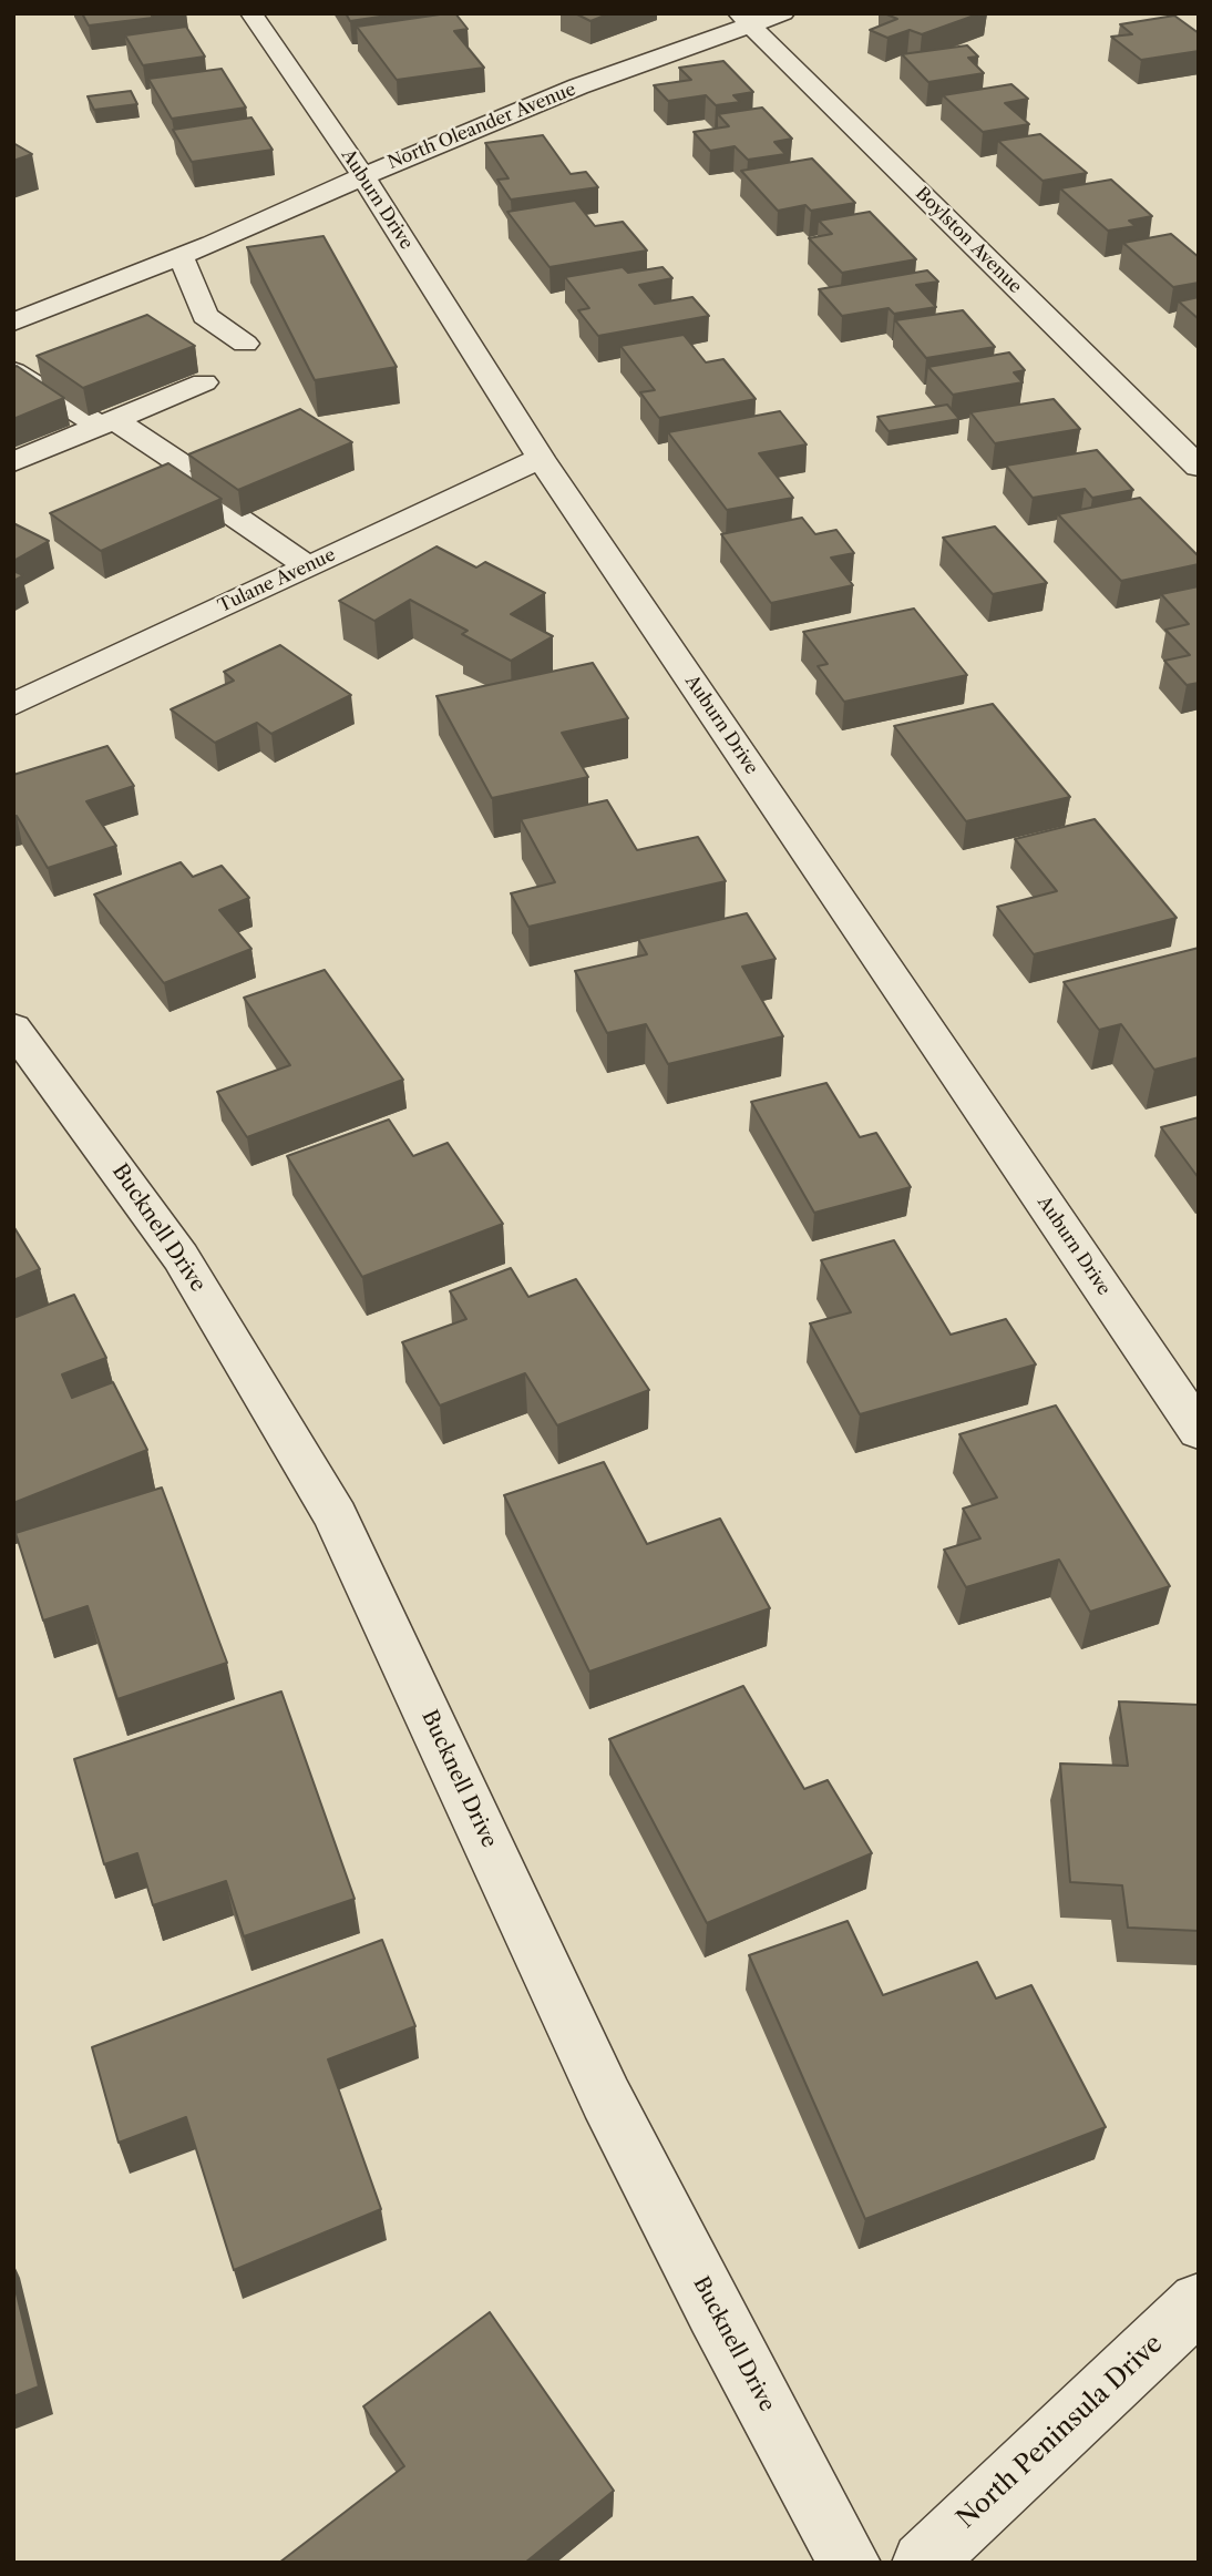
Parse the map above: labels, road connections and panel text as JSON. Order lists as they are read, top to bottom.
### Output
{
  "streets": {
    "street": [
      "North Oleander Avenue",
      "Auburn Drive",
      "Boylston Avenue",
      "Tulane Avenue",
      "Bucknell Drive",
      "North Peninsula Drive"
    ]
  },
  "crossings": [
    ["North Oleander Avenue", "Auburn Drive"],
    ["North Oleander Avenue", "Boylston Avenue"],
    ["Auburn Drive", "Tulane Avenue"]
  ]
}
